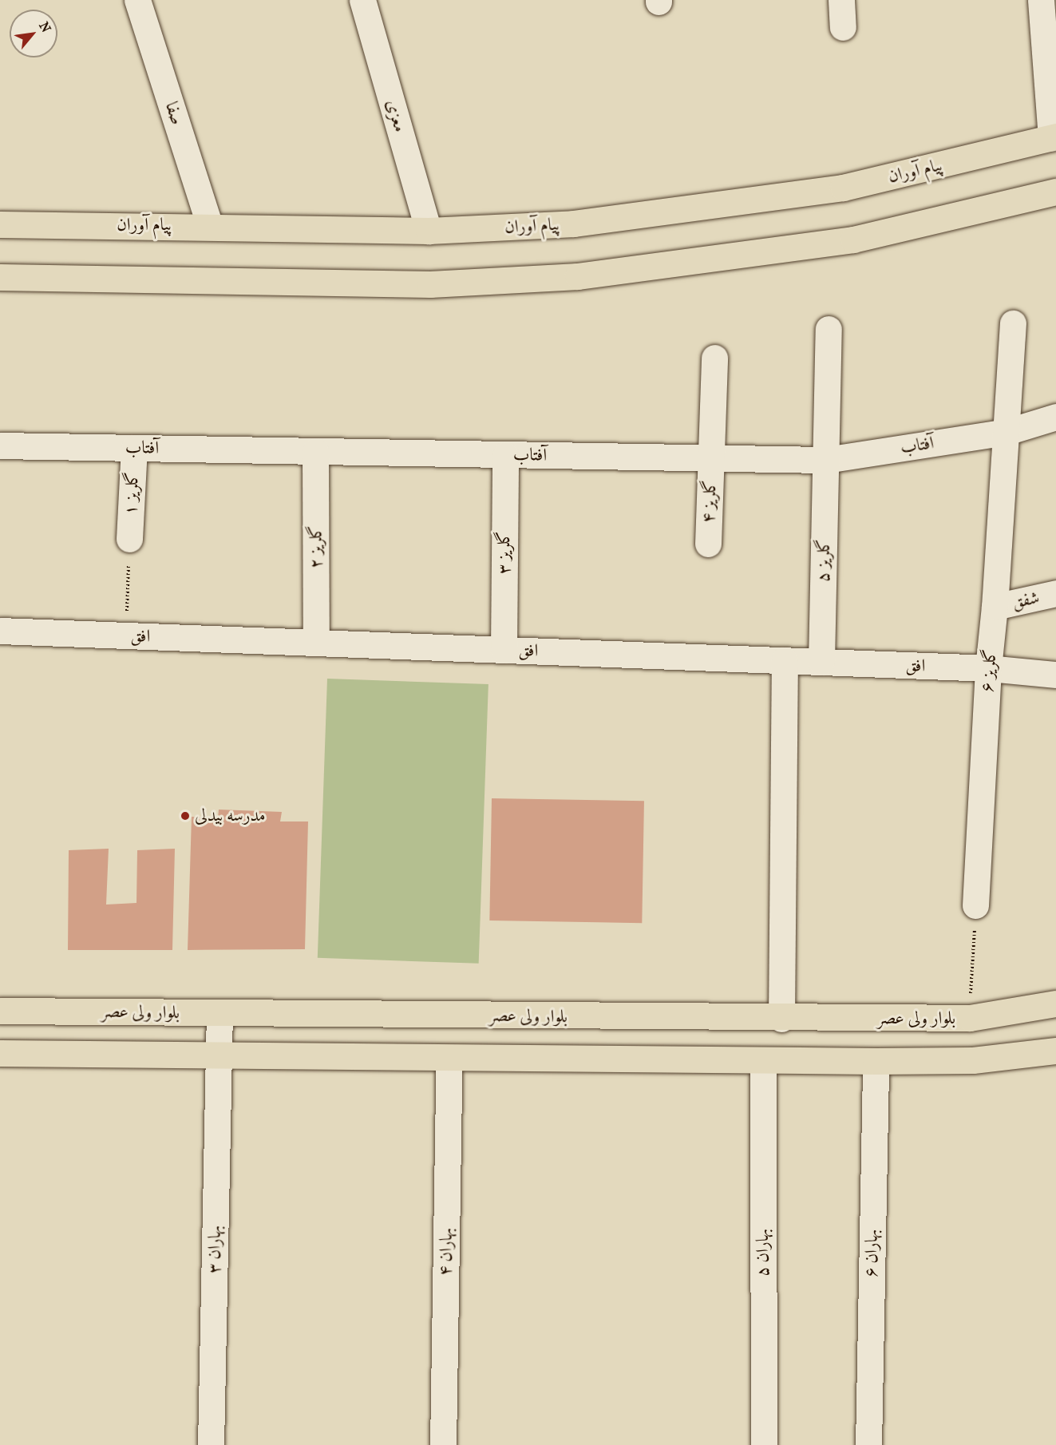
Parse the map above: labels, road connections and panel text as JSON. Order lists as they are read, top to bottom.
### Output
{
  "streets": {
    "main road": ["پیام آوران", "بلوار ولی عصر"],
    "street": [
      "صفا",
      "معزی",
      "آفتاب",
      "گلریز ۱",
      "گلریز ۴",
      "گلریز ۲",
      "گلریز ۳",
      "گلریز ۵",
      "شفق",
      "افق",
      "گلریز ۶",
      "بهاران ۳",
      "بهاران ۴",
      "بهاران ۵",
      "بهاران ۶"
    ]
  },
  "crossings": [
    ["صفا", "پیام آوران"],
    ["معزی", "پیام آوران"],
    ["آفتاب", "گلریز ۱"],
    ["آفتاب", "گلریز ۴"],
    ["آفتاب", "گلریز ۲"],
    ["آفتاب", "گلریز ۳"],
    ["آفتاب", "گلریز ۵"],
    ["آفتاب", "گلریز ۶"],
    ["گلریز ۲", "افق"],
    ["گلریز ۳", "افق"],
    ["گلریز ۵", "افق"],
    ["شفق", "گلریز ۶"],
    ["افق", "گلریز ۶"],
    ["بلوار ولی عصر", "بهاران ۳"]
  ],
  "places": ["مدرسه بیدلی"],
  "north": "top right"
}
